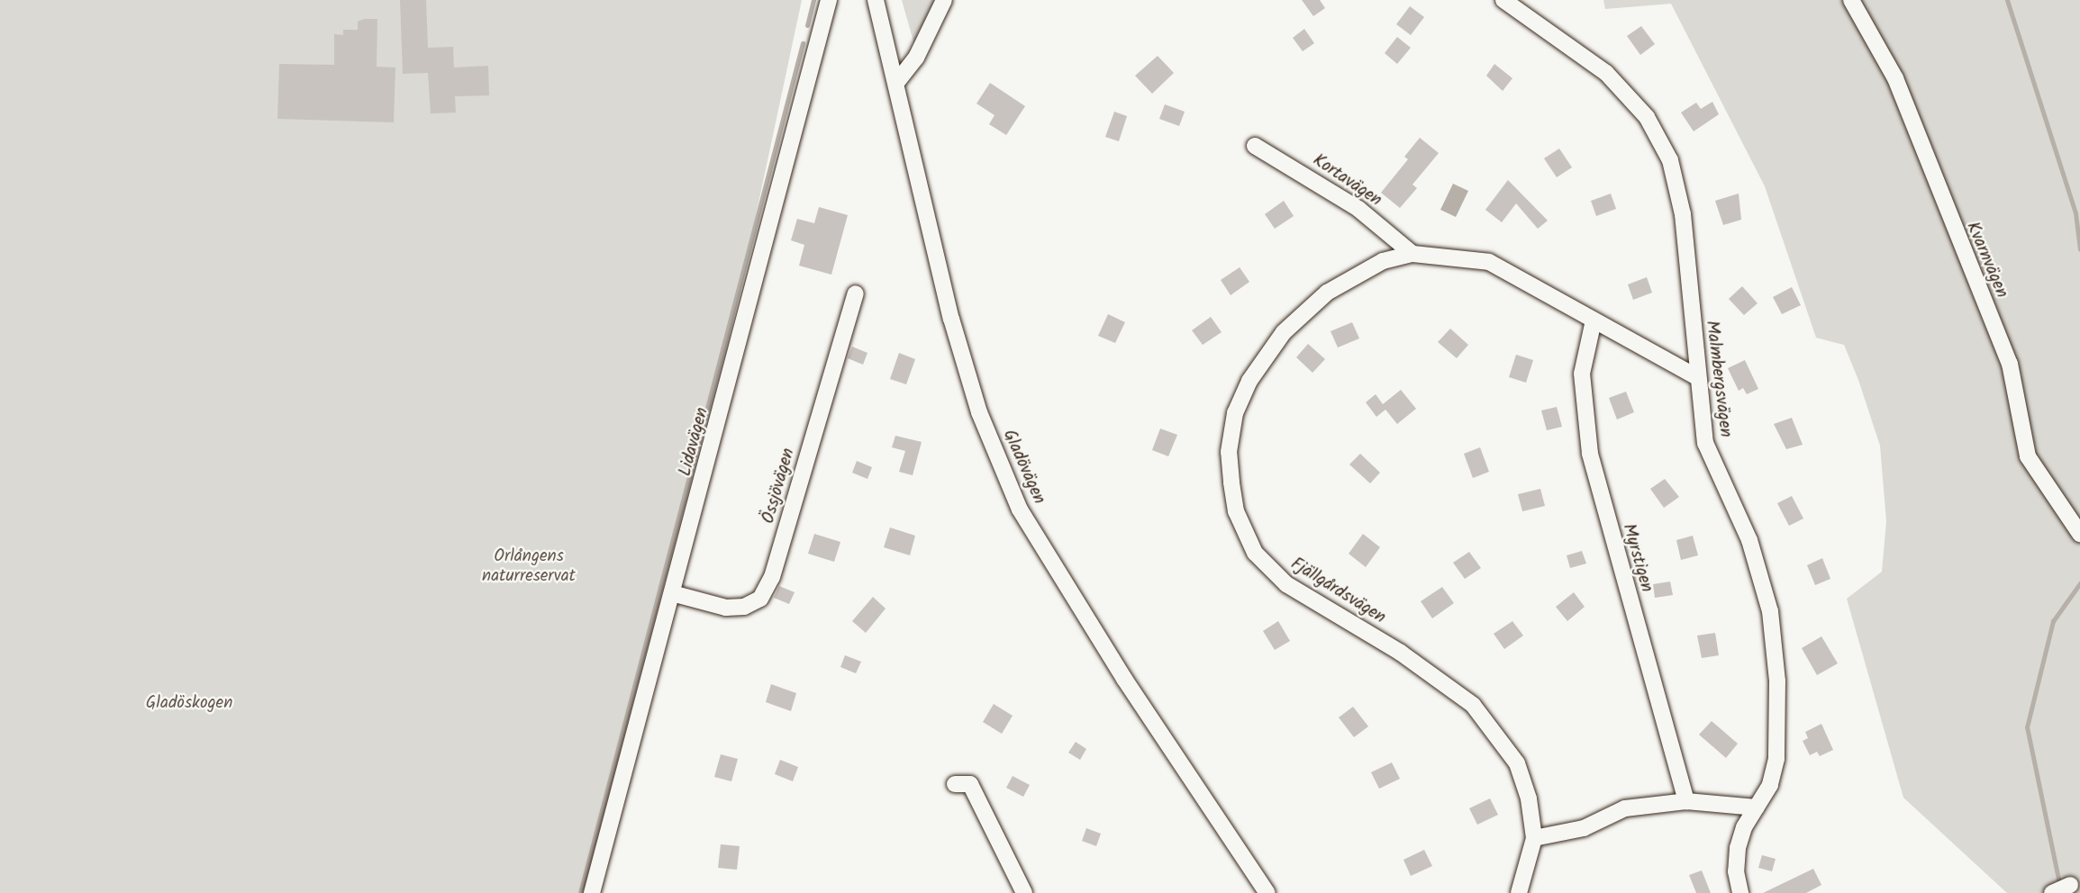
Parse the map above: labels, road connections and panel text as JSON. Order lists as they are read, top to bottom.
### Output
{
  "streets": {
    "street": [
      "Kortavägen",
      "Kvarnvägen",
      "Malmbergsvägen",
      "Lidavägen",
      "Gladövägen",
      "Össjövägen",
      "Myrstigen",
      "Fjällgårdsvägen"
    ]
  },
  "crossings": [
    ["Kortavägen", "Fjällgårdsvägen"],
    ["Malmbergsvägen", "Fjällgårdsvägen"],
    ["Lidavägen", "Össjövägen"],
    ["Myrstigen", "Fjällgårdsvägen"]
  ],
  "parks": ["Orlångens naturreservat", "Gladöskogen"]
}
